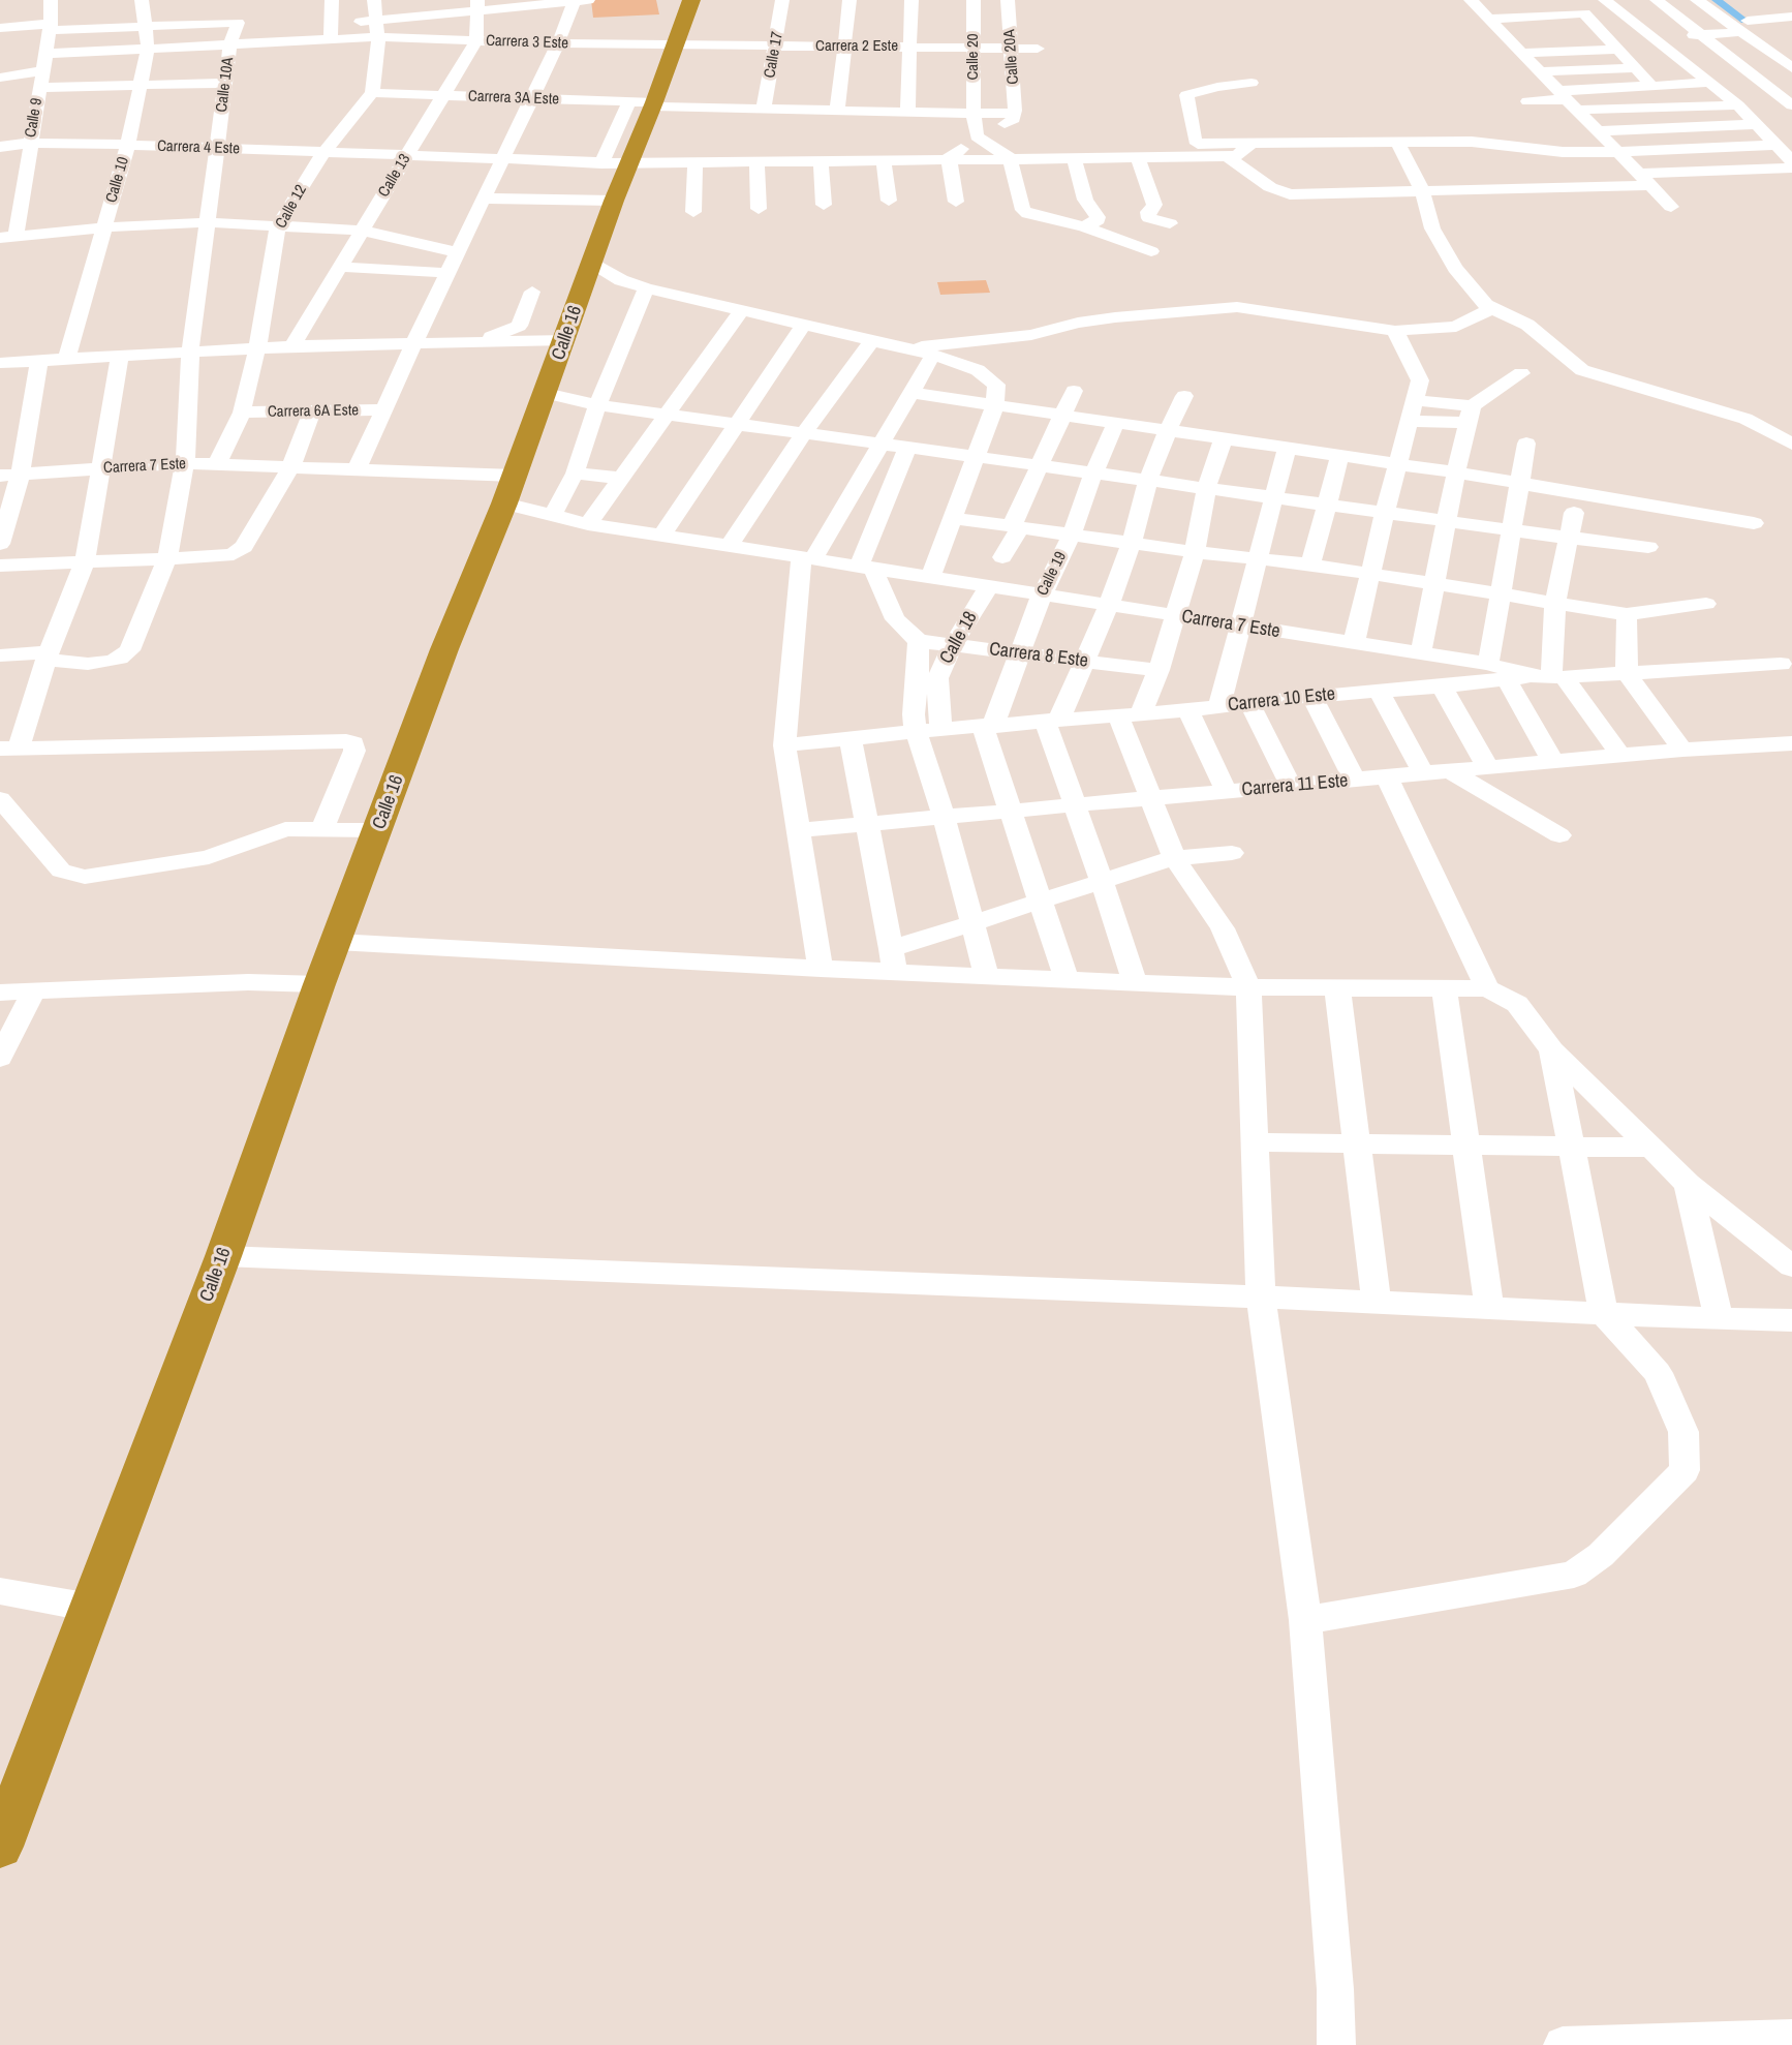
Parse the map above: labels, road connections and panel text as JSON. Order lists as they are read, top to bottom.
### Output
{
  "streets": {
    "highway": ["Calle 16"],
    "street": [
      "Carrera 3 Este",
      "Carrera 2 Este",
      "Calle 17",
      "Calle 20",
      "Calle 20A",
      "Calle 10A",
      "Carrera 3A Este",
      "Calle 9",
      "Carrera 4 Este",
      "Calle 13",
      "Calle 10",
      "Calle 12",
      "Carrera 6A Este",
      "Carrera 7 Este",
      "Calle 19",
      "Calle 18",
      "Carrera 8 Este",
      "Carrera 10 Este",
      "Carrera 11 Este"
    ]
  },
  "crossings": [
    ["Carrera 3 Este", "Carrera 2 Este"],
    ["Carrera 3 Este", "Calle 10A"],
    ["Carrera 3 Este", "Calle 9"],
    ["Carrera 3 Este", "Calle 13"],
    ["Carrera 3 Este", "Calle 10"],
    ["Carrera 3 Este", "Calle 16"],
    ["Carrera 2 Este", "Calle 17"],
    ["Carrera 2 Este", "Calle 20"],
    ["Carrera 2 Este", "Calle 20A"],
    ["Carrera 2 Este", "Calle 16"],
    ["Calle 17", "Carrera 3A Este"],
    ["Calle 20", "Carrera 3A Este"],
    ["Calle 20A", "Carrera 3A Este"],
    ["Calle 10A", "Carrera 4 Este"],
    ["Calle 10A", "Calle 10"],
    ["Calle 10A", "Carrera 7 Este"],
    ["Carrera 3A Este", "Calle 13"],
    ["Carrera 3A Este", "Calle 12"],
    ["Carrera 3A Este", "Calle 16"],
    ["Calle 9", "Carrera 4 Este"],
    ["Carrera 4 Este", "Calle 13"],
    ["Carrera 4 Este", "Calle 10"],
    ["Carrera 4 Este", "Calle 12"],
    ["Carrera 4 Este", "Calle 16"],
    ["Calle 12", "Carrera 6A Este"],
    ["Calle 12", "Carrera 7 Este"],
    ["Calle 16", "Carrera 7 Este"],
    ["Carrera 7 Este", "Calle 19"],
    ["Carrera 7 Este", "Calle 18"],
    ["Carrera 7 Este", "Carrera 10 Este"],
    ["Calle 19", "Carrera 8 Este"],
    ["Calle 19", "Carrera 10 Este"],
    ["Calle 18", "Carrera 8 Este"],
    ["Calle 18", "Carrera 10 Este"]
  ]
}
